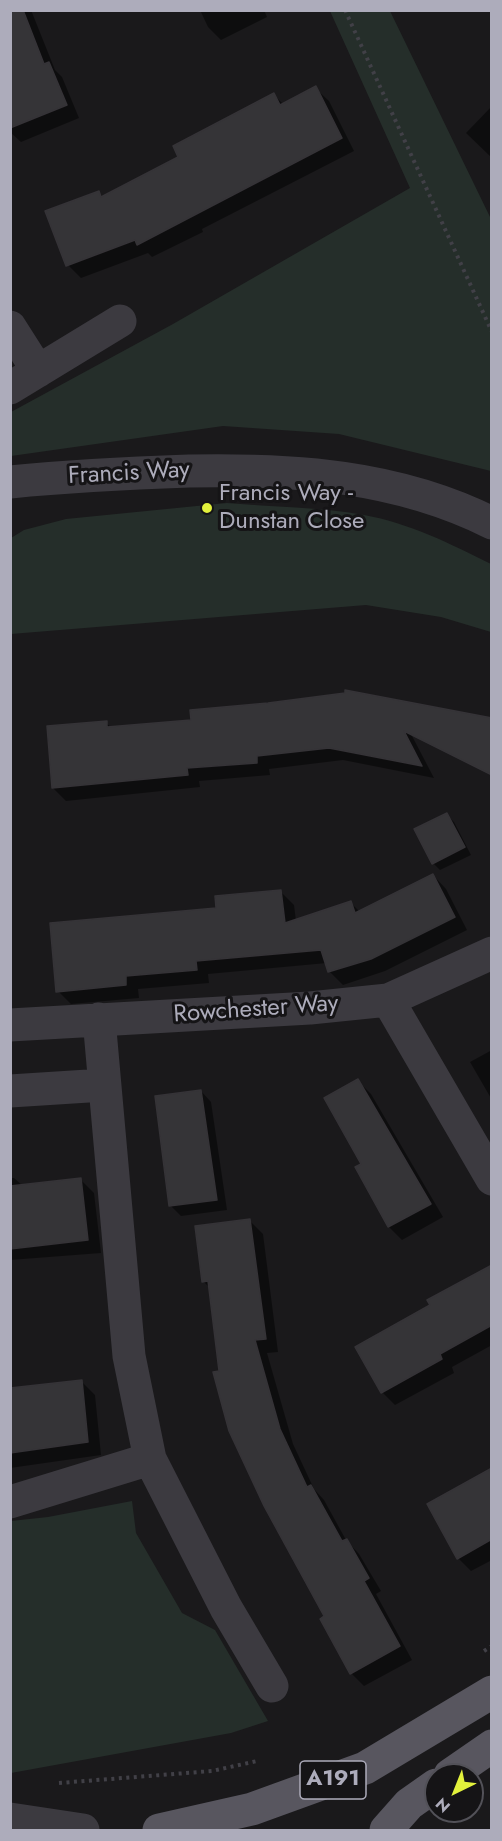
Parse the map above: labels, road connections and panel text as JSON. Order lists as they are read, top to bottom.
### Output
{
  "streets": {
    "main road": ["A191"],
    "street": ["Francis Way", "Rowchester Way"]
  },
  "places": ["Francis Way - Dunstan Close"],
  "north": "bottom left"
}
